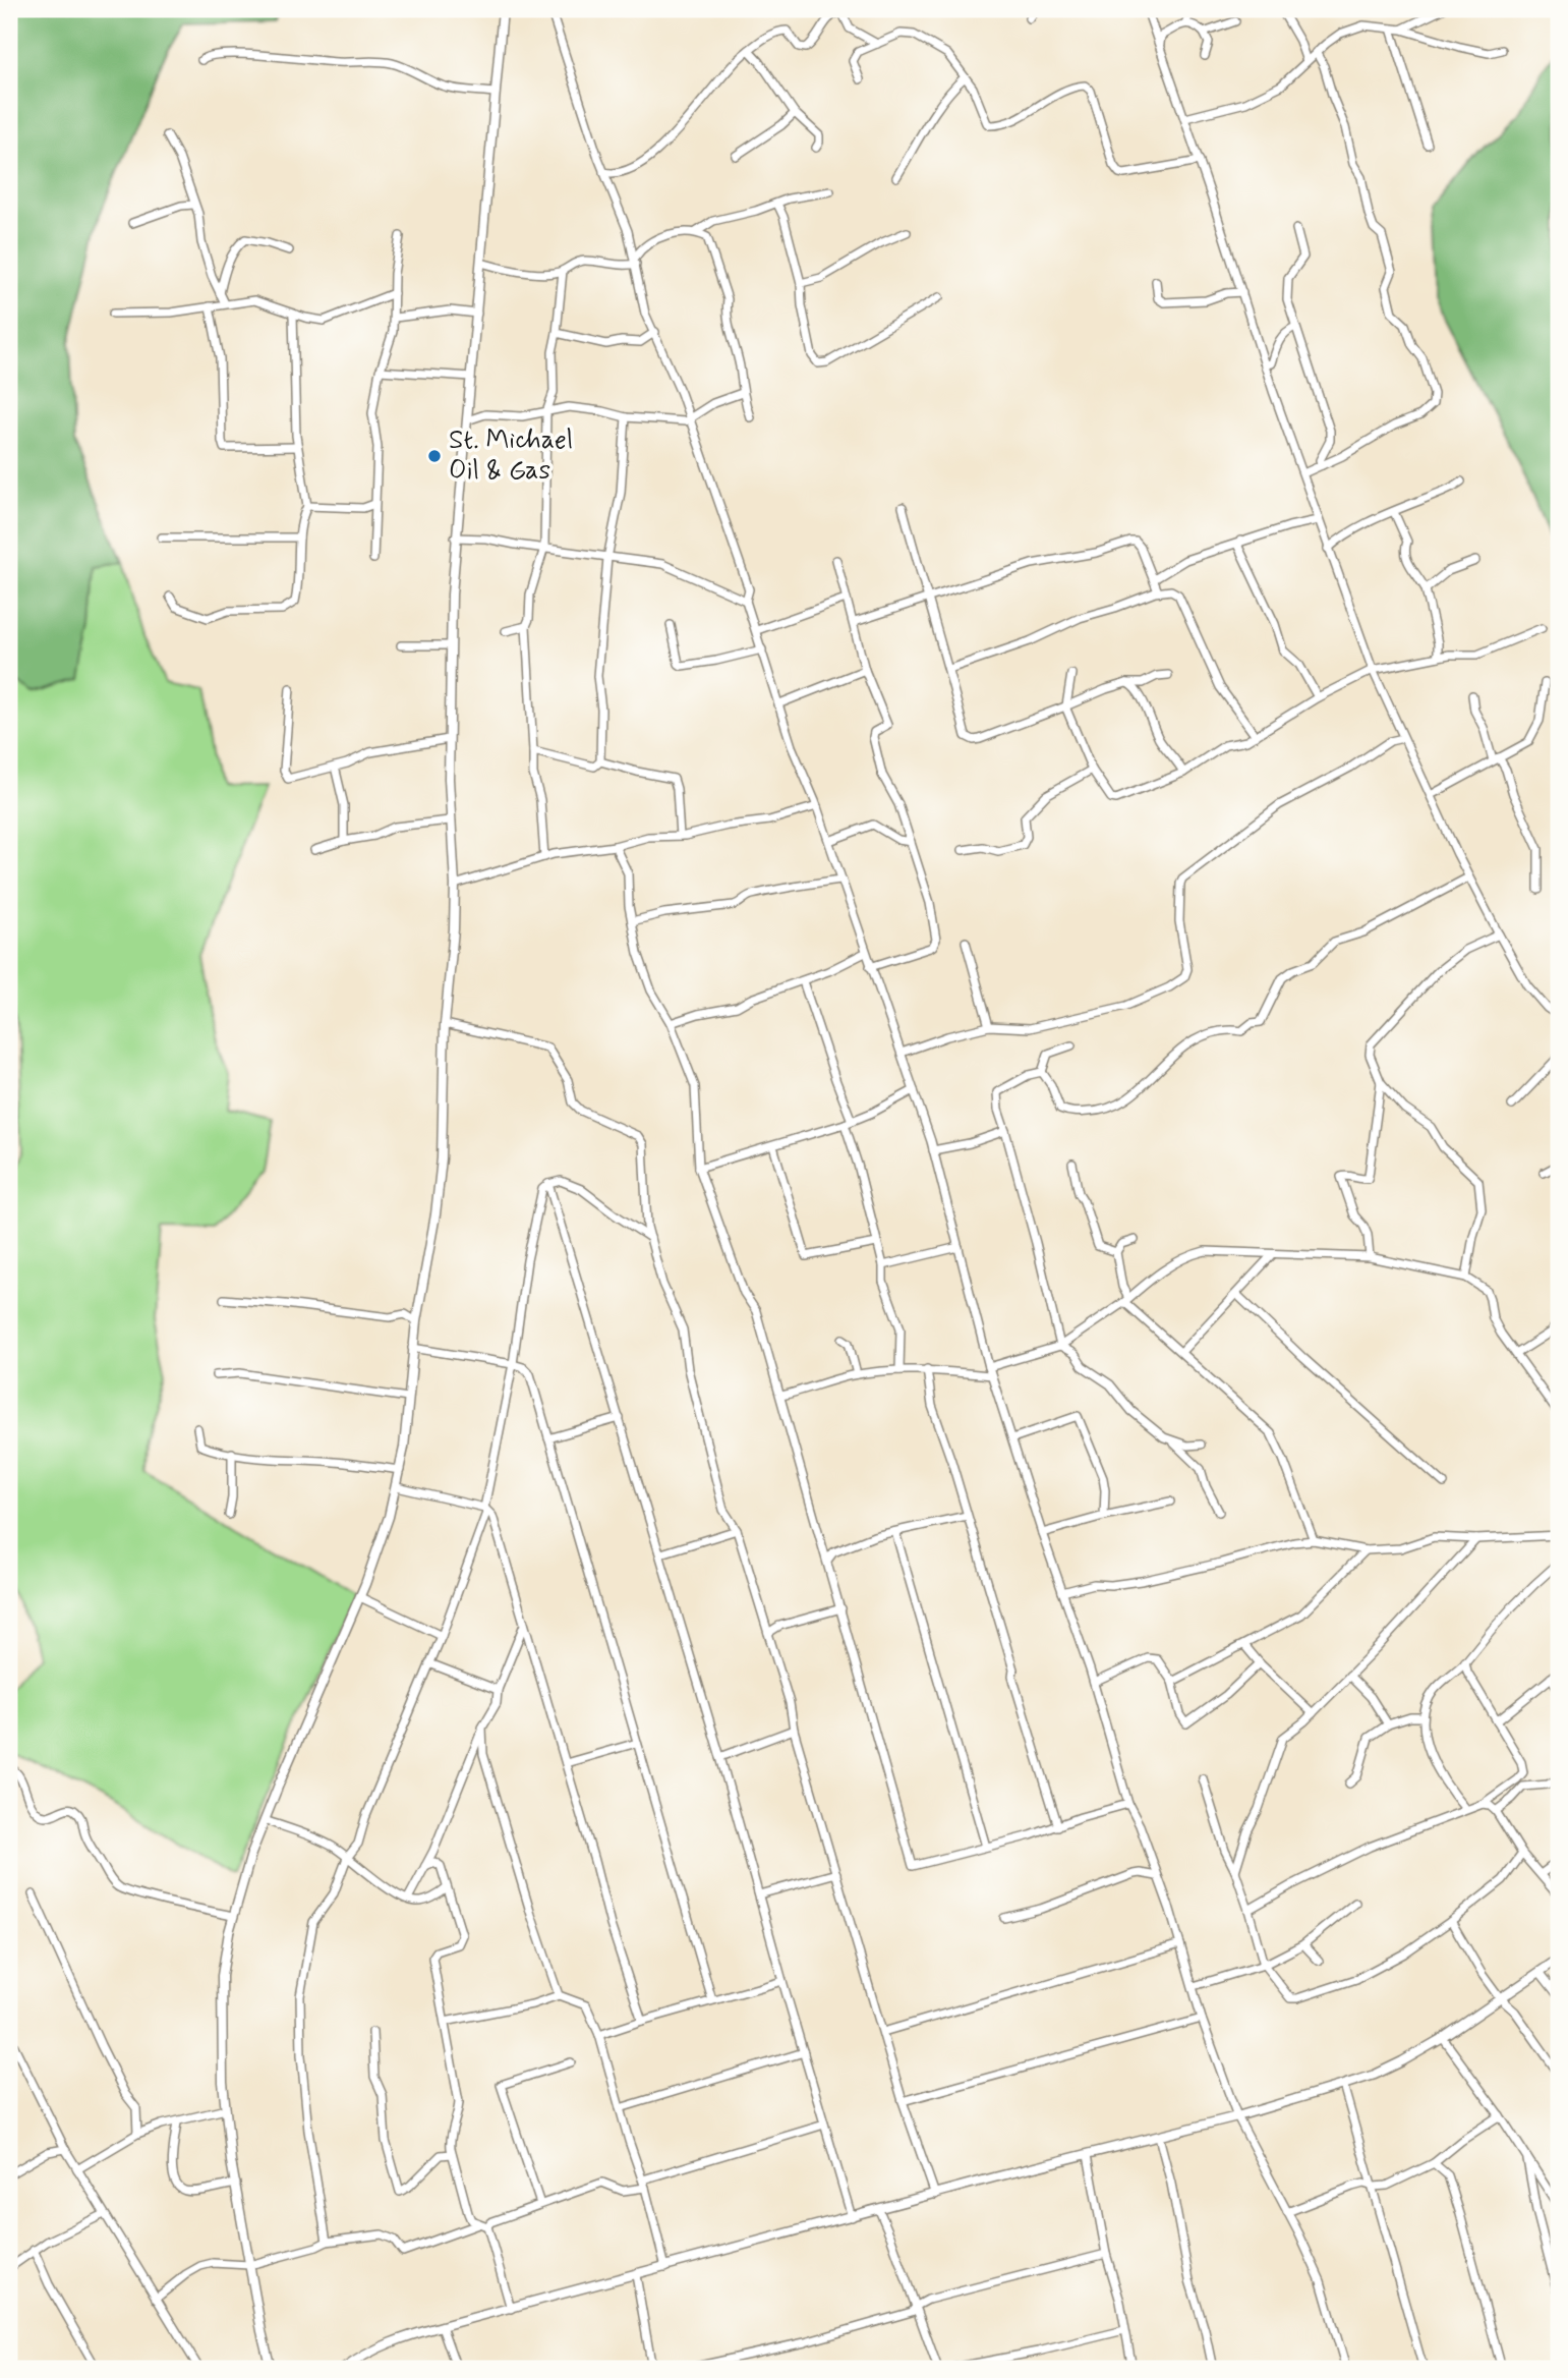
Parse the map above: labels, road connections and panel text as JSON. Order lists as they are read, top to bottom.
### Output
{
  "places": ["St. Michael Oil & Gas"]
}
